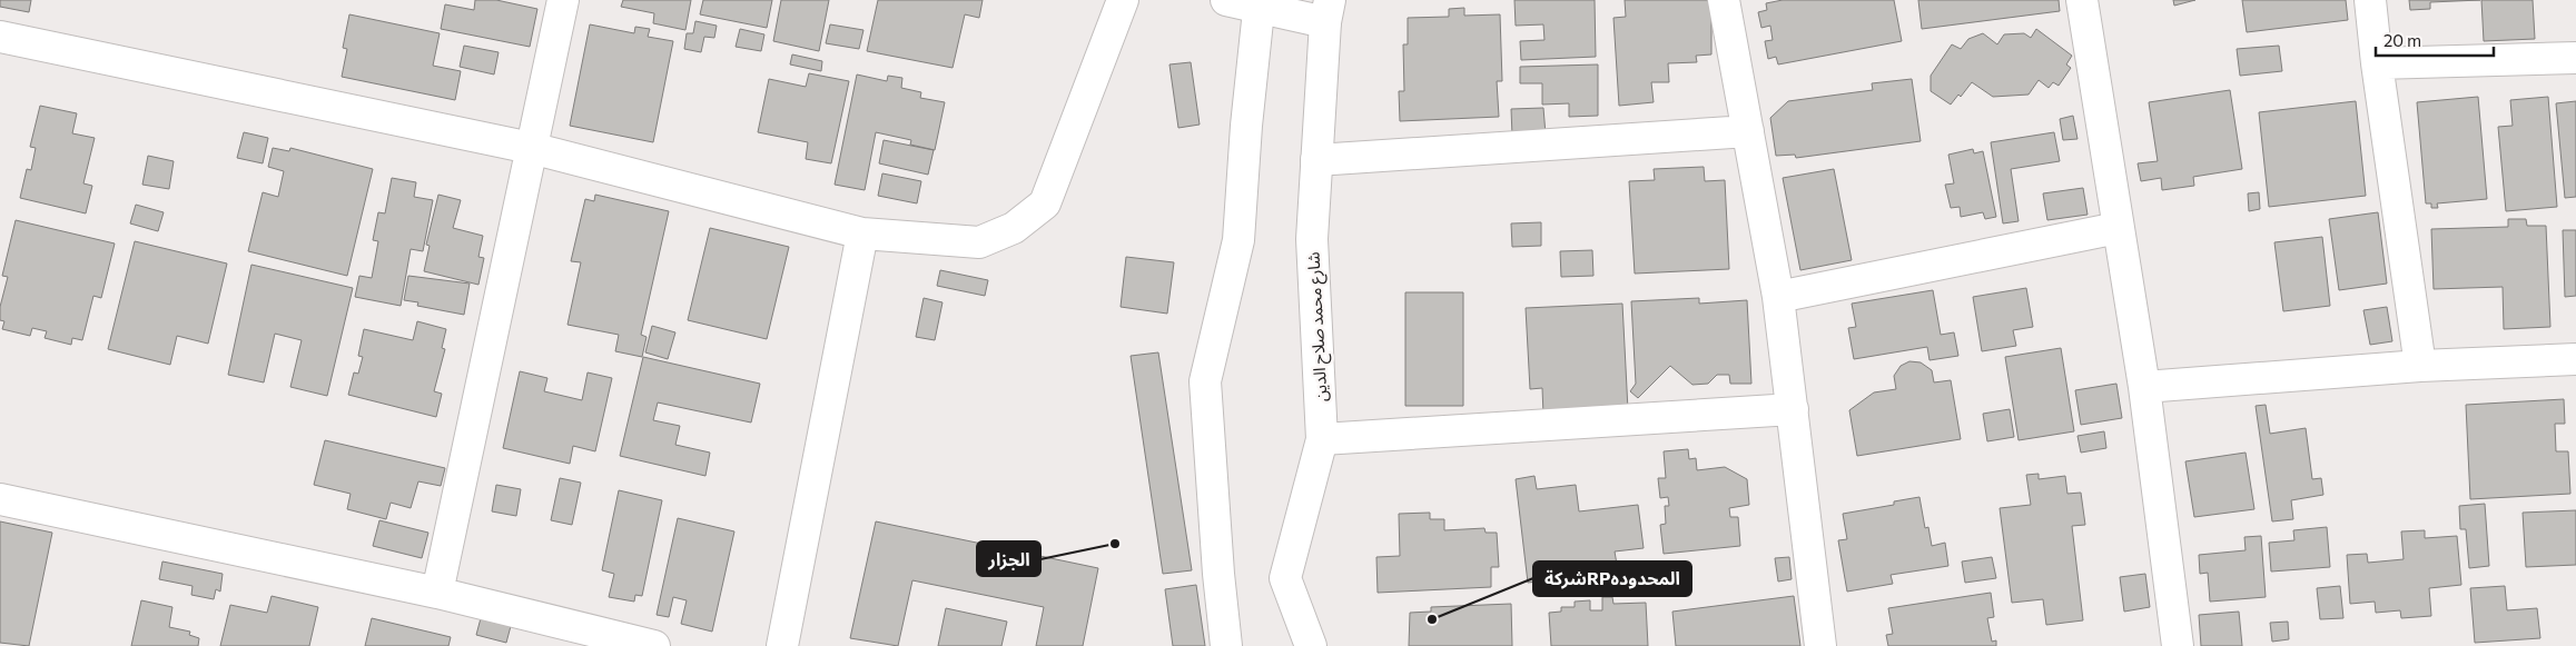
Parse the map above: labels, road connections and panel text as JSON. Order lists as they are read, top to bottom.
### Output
{
  "streets": {
    "street": ["شارع محمد صلاح الدين"]
  },
  "places": ["الجزار", "شركةRPالمحدوده"],
  "scale_bar": "20 m"
}
